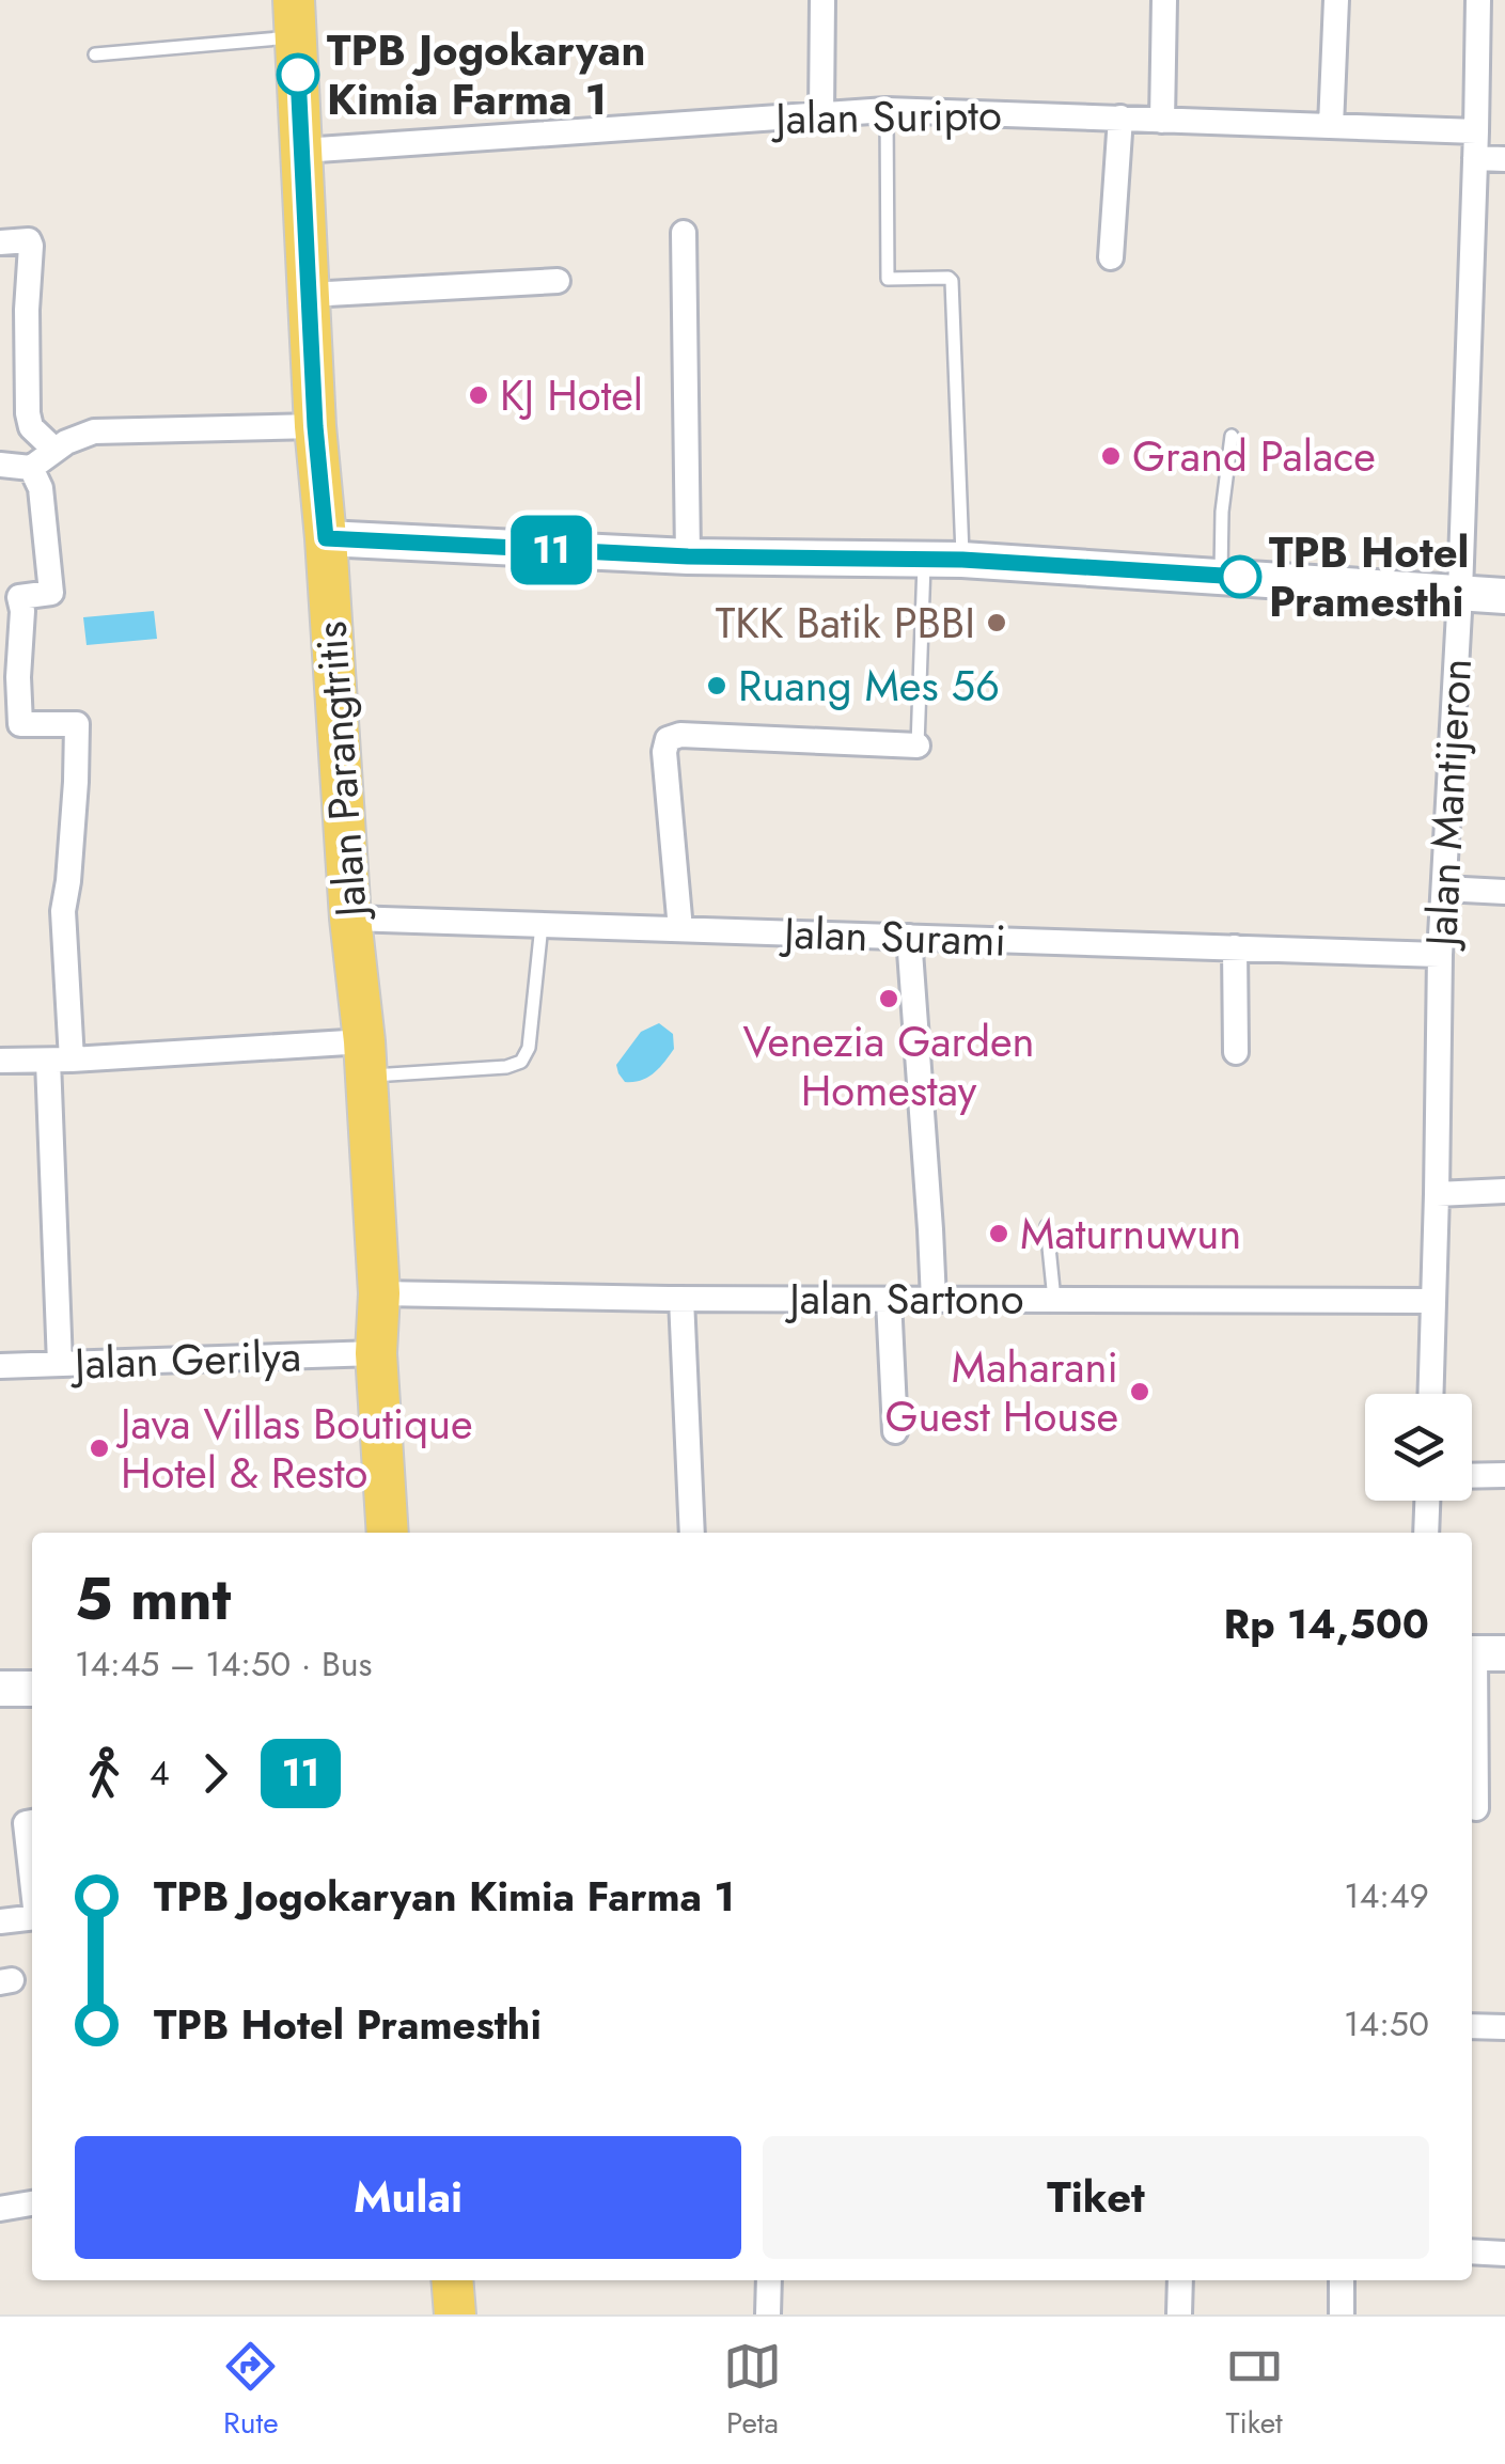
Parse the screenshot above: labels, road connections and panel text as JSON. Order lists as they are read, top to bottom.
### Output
{
  "streets": {
    "main road": ["Jalan Parangtritis"],
    "street": [
      "Jalan Suripto",
      "Jalan Mantijeron",
      "Jalan Surami",
      "Jalan Sartono",
      "Jalan Gerilya"
    ]
  },
  "crossings": [
    ["Jalan Suripto", "Jalan Parangtritis"],
    ["Jalan Suripto", "Jalan Mantijeron"],
    ["Jalan Parangtritis", "Jalan Surami"],
    ["Jalan Parangtritis", "Jalan Sartono"],
    ["Jalan Parangtritis", "Jalan Gerilya"],
    ["Jalan Mantijeron", "Jalan Surami"],
    ["Jalan Mantijeron", "Jalan Sartono"]
  ],
  "places": [
    "TPB Jogokaryan Kimia Farma 1",
    "KJ Hotel",
    "Grand Palace",
    "TPB Hotel Pramesthi",
    "TKK Batik PBBI",
    "Ruang Mes 56",
    "Venezia Garden Homestay",
    "Maturnuwun",
    "Maharani Guest House",
    "Java Villas Boutique Hotel & Resto"
  ],
  "lines": ["bus line 11"],
  "page": {
    "on_map": "11",
    "heading": ["5 mnt", "14:45 – 14:50 · Bus", "Rp 14,500"],
    "legs": ["4", "11"],
    "list": [
      {
        "name": "TPB Jogokaryan Kimia Farma 1",
        "value": "14:49"
      },
      {
        "name": "TPB Hotel Pramesthi",
        "value": "14:50"
      }
    ],
    "buttons": ["Mulai", "Tiket"],
    "tabs": ["Rute", "Peta", "Tiket"]
  }
}
